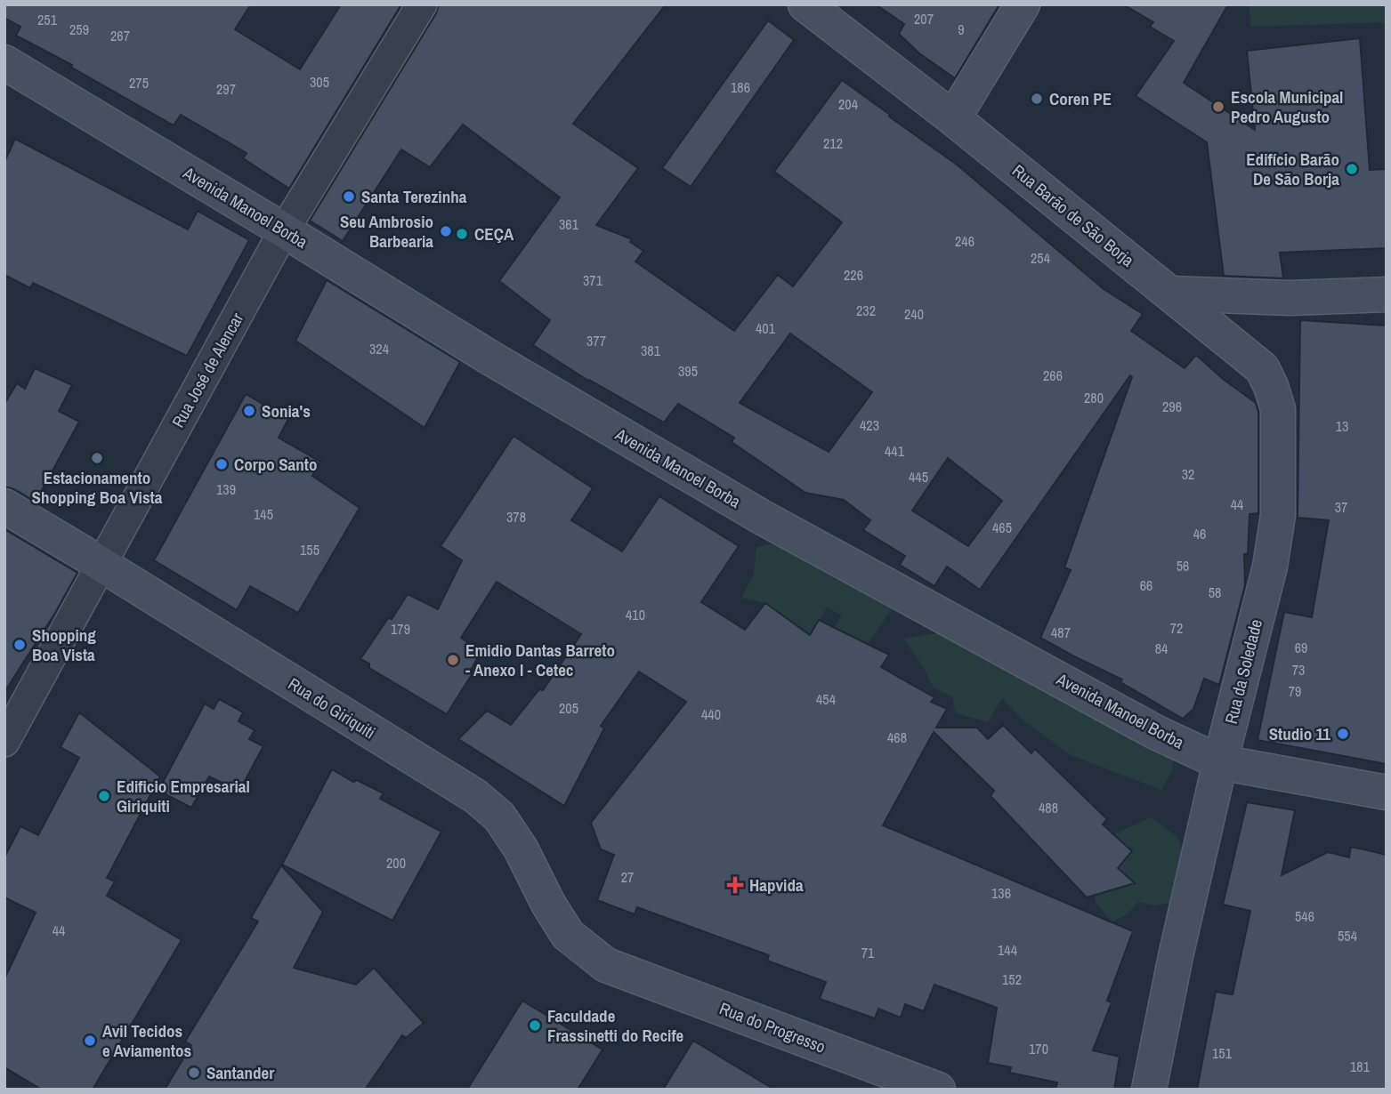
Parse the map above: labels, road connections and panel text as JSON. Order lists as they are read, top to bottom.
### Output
{
  "streets": {
    "street": [
      "Avenida Manoel Borba",
      "Rua Barão de São Borja",
      "Rua José de Alencar",
      "Rua da Soledade",
      "Rua do Giriquiti",
      "Rua do Progresso"
    ]
  },
  "crossings": [
    ["Avenida Manoel Borba", "Rua José de Alencar"],
    ["Avenida Manoel Borba", "Rua da Soledade"],
    ["Rua Barão de São Borja", "Rua da Soledade"],
    ["Rua José de Alencar", "Rua do Giriquiti"],
    ["Rua do Giriquiti", "Rua do Progresso"]
  ],
  "places": {
    "other": [
      "Coren PE",
      "Escola Municipal Pedro Augusto",
      "Edifício Barão De São Borja",
      "Santa Terezinha",
      "Seu Ambrosio Barbearia",
      "CEÇA",
      "Sonia's",
      "Estacionamento Shopping Boa Vista",
      "Corpo Santo",
      "Shopping Boa Vista",
      "Emidio Dantas Barreto - Anexo I - Cetec",
      "Studio 11",
      "Edificio Empresarial Giriquiti",
      "Faculdade Frassinetti do Recife",
      "Avil Tecidos e Aviamentos",
      "Santander"
    ],
    "health": ["Hapvida"]
  },
  "house_numbers": [
    "207",
    "251",
    "259",
    "9",
    "267",
    "305",
    "275",
    "186",
    "297",
    "204",
    "212",
    "361",
    "246",
    "254",
    "226",
    "371",
    "232",
    "240",
    "401",
    "377",
    "324",
    "381",
    "395",
    "266",
    "280",
    "296",
    "423",
    "13",
    "441",
    "32",
    "445",
    "139",
    "44",
    "37",
    "145",
    "378",
    "465",
    "46",
    "155",
    "56",
    "66",
    "58",
    "410",
    "72",
    "179",
    "487",
    "69",
    "84",
    "73",
    "79",
    "454",
    "205",
    "440",
    "468",
    "488",
    "200",
    "27",
    "136",
    "546",
    "44",
    "554",
    "144",
    "71",
    "152",
    "170",
    "151",
    "181"
  ]
}
